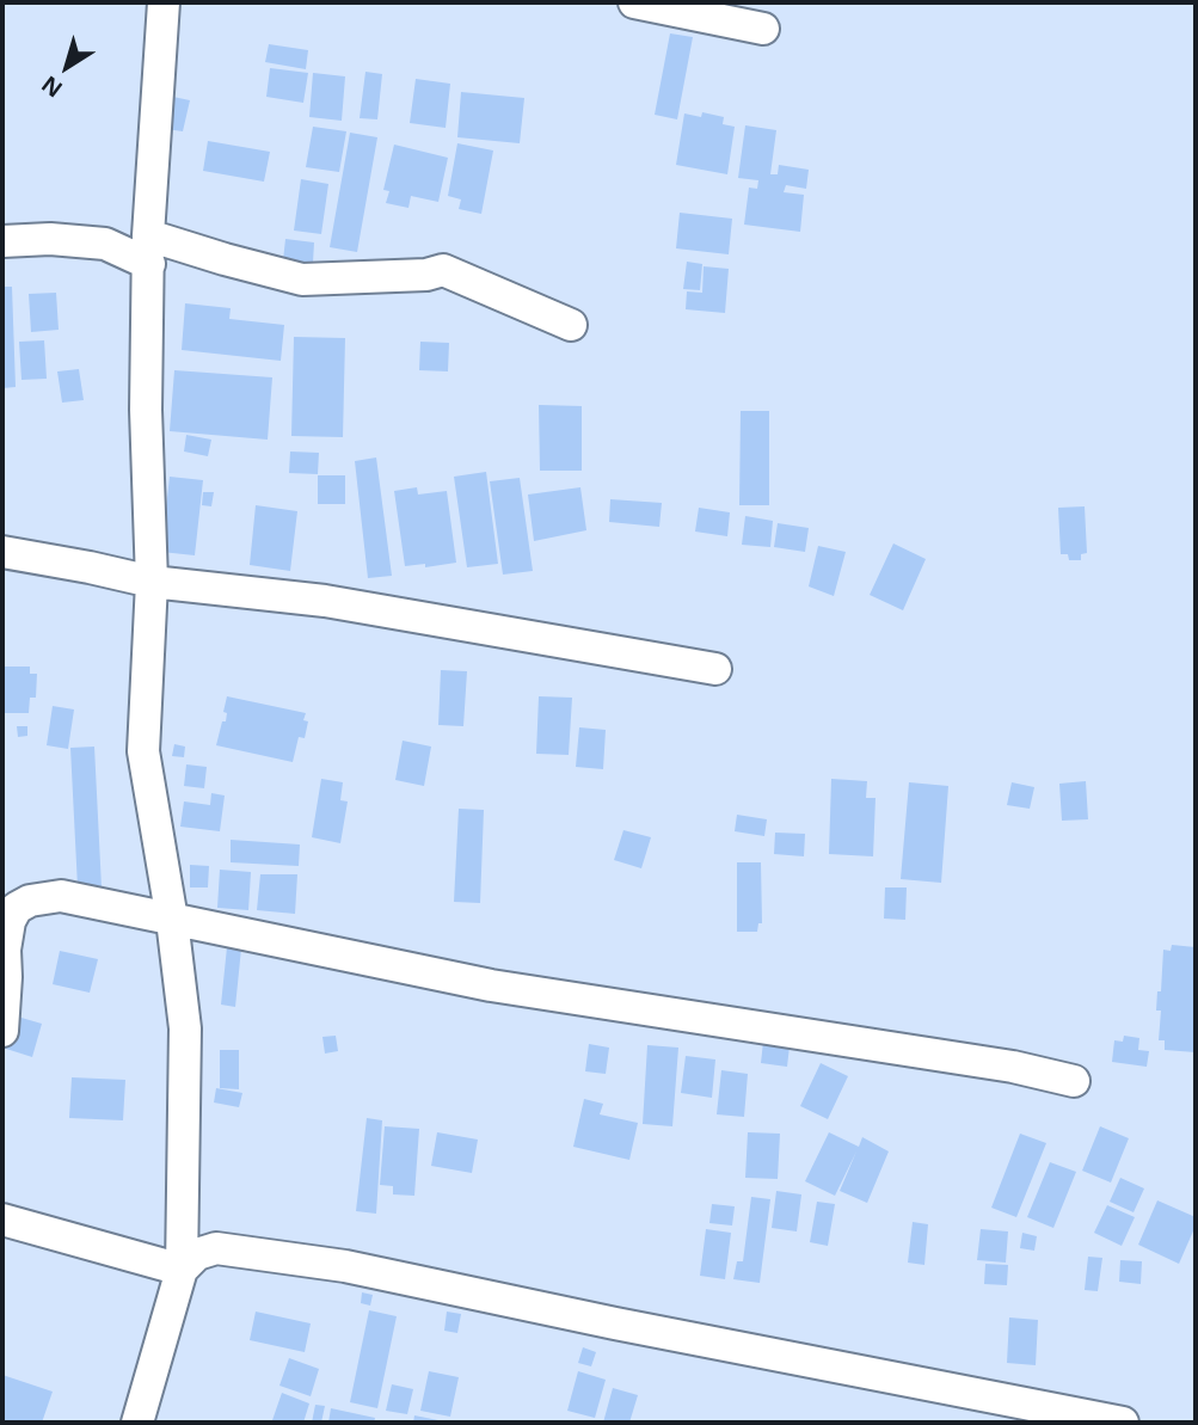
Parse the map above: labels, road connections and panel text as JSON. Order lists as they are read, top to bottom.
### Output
{
  "north": "bottom left"
}
